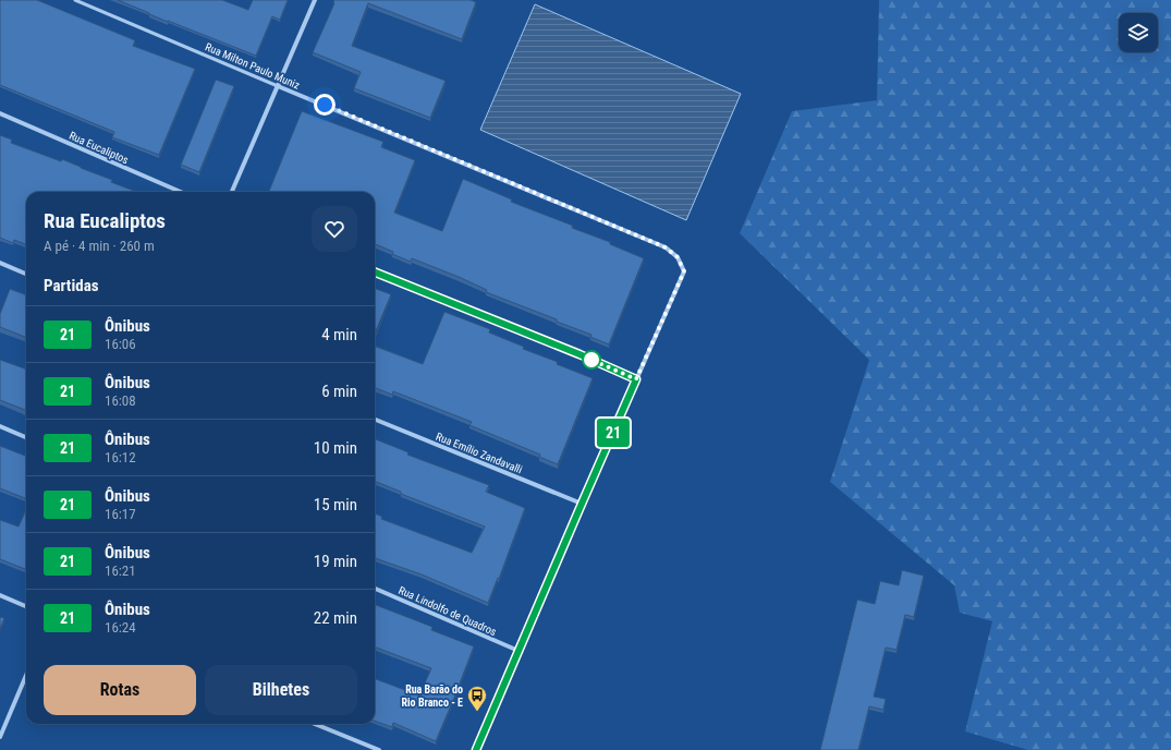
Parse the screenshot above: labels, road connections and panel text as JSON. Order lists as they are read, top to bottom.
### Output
{
  "streets": {
    "street": [
      "Rua Milton Paulo Muniz",
      "Rua Eucaliptos",
      "Rua Emílio Zandavalli",
      "Rua Lindolfo de Quadros"
    ]
  },
  "places": {
    "bus stop": ["Rua Barão do Rio Branco - E"]
  },
  "lines": ["bus line 21"],
  "page": {
    "on_map": "21",
    "heading": [
      ["Rua Eucaliptos", "A pé · 4 min · 260 m"],
      "Partidas"
    ],
    "list": [
      {
        "mark": "21",
        "name": "Ônibus",
        "note": "16:06",
        "value": "4 min"
      },
      {
        "mark": "21",
        "name": "Ônibus",
        "note": "16:08",
        "value": "6 min"
      },
      {
        "mark": "21",
        "name": "Ônibus",
        "note": "16:12",
        "value": "10 min"
      },
      {
        "mark": "21",
        "name": "Ônibus",
        "note": "16:17",
        "value": "15 min"
      },
      {
        "mark": "21",
        "name": "Ônibus",
        "note": "16:21",
        "value": "19 min"
      },
      {
        "mark": "21",
        "name": "Ônibus",
        "note": "16:24",
        "value": "22 min"
      }
    ],
    "buttons": ["Rotas", "Bilhetes"]
  }
}
